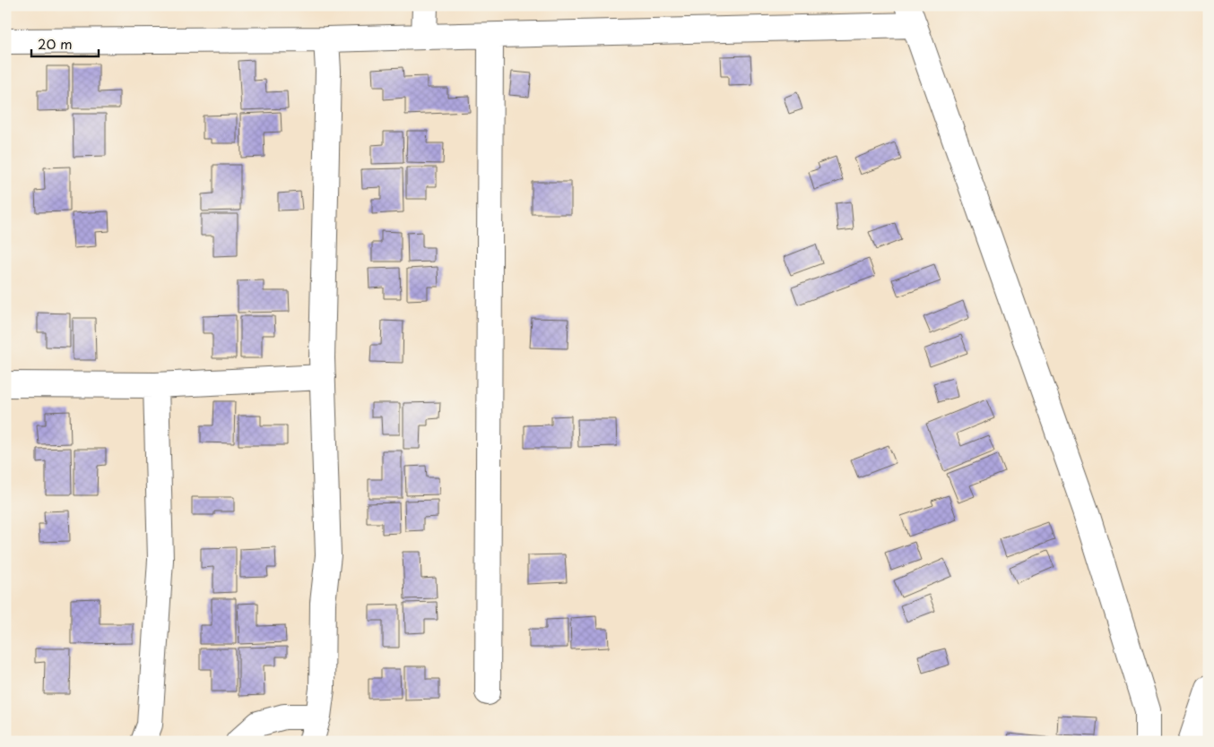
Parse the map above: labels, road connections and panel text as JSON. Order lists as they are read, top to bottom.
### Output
{
  "scale_bar": "20 m"
}
